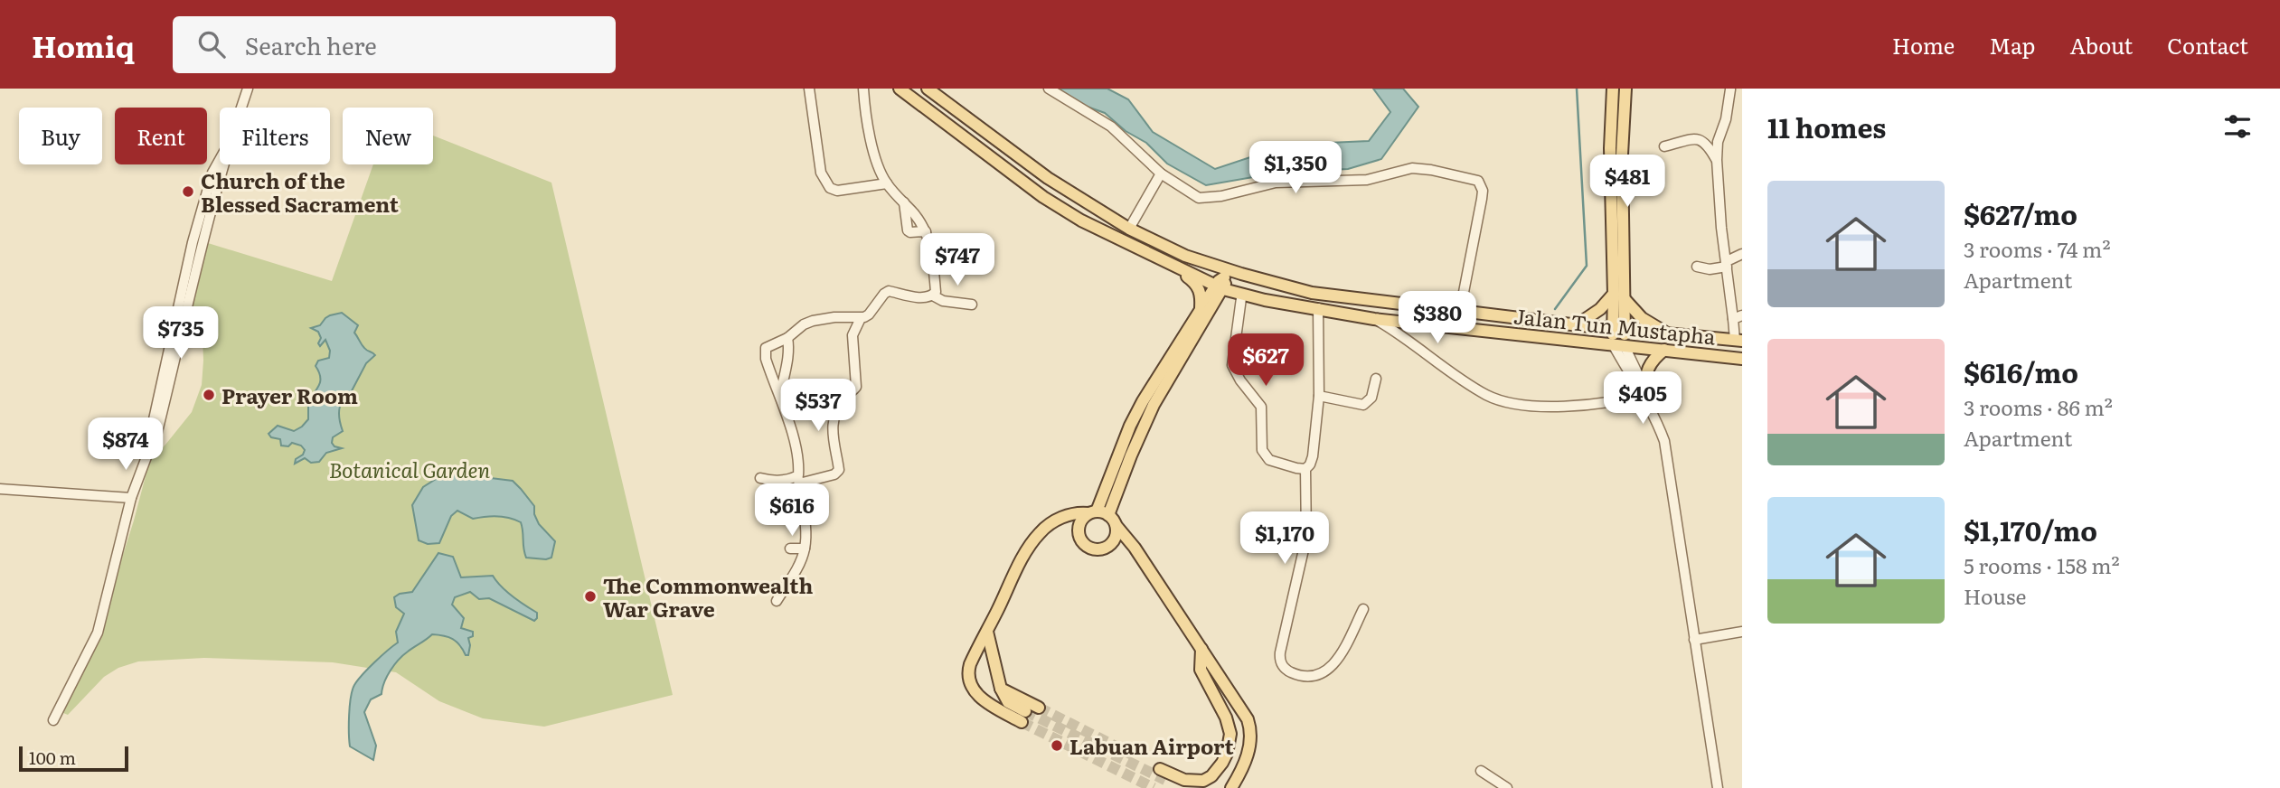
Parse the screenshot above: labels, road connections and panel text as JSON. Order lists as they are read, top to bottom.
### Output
{
  "streets": {
    "main road": ["Jalan Tun Mustapha"]
  },
  "parks": ["Botanical Garden"],
  "places": [
    "Church of the Blessed Sacrament",
    "Prayer Room",
    "The Commonwealth War Grave",
    "Labuan Airport"
  ],
  "scale_bar": "100 m",
  "page": {
    "header": "Homiq",
    "search": "Search here",
    "nav": [
      "Home",
      "Map",
      "About",
      "Contact"
    ],
    "heading": "11 homes",
    "chip": [
      "Buy",
      "Rent",
      "Filters",
      "New"
    ],
    "price": [
      "$1,350",
      "$481",
      "$747",
      "$380",
      "$735",
      "$627",
      "$405",
      "$537",
      "$874",
      "$616",
      "$1,170"
    ],
    "list": [
      {
        "name": "$627/mo",
        "note": "3 rooms · 74 m² · Apartment"
      },
      {
        "name": "$616/mo",
        "note": "3 rooms · 86 m² · Apartment"
      },
      {
        "name": "$1,170/mo",
        "note": "5 rooms · 158 m² · House"
      }
    ],
    "scale": "100 m"
  }
}
